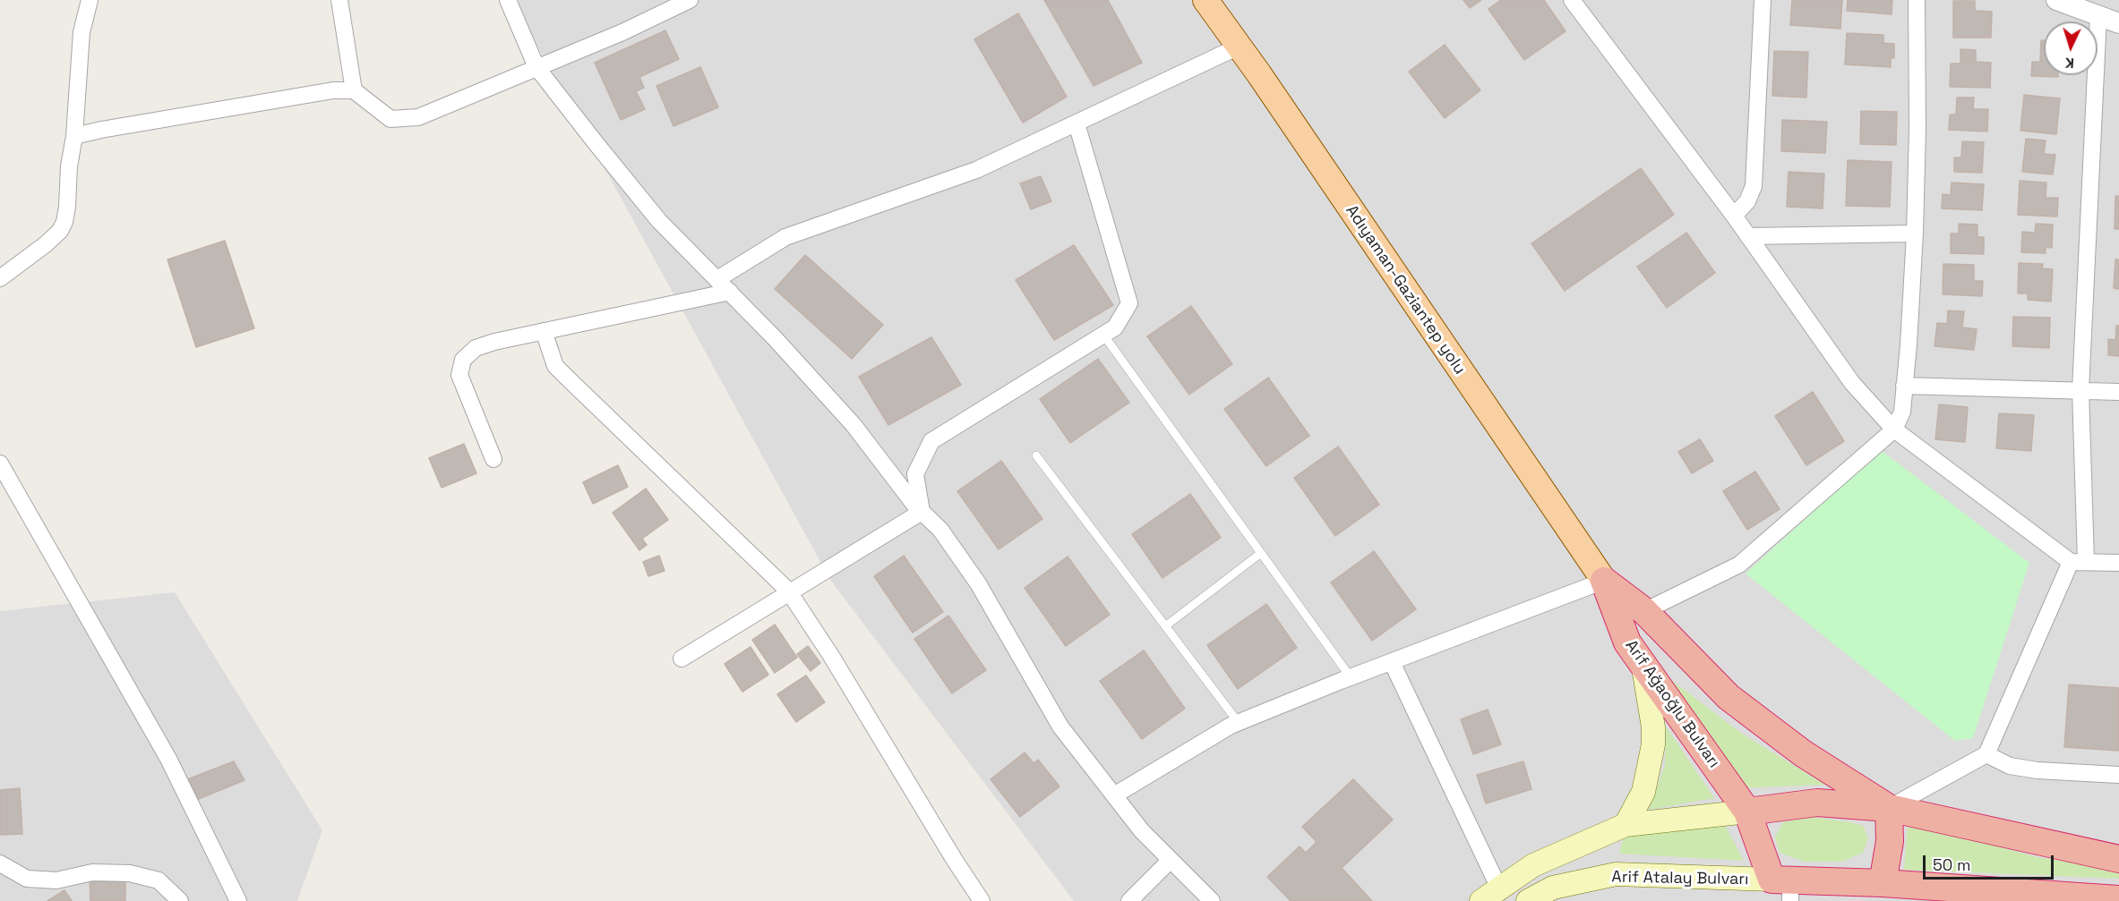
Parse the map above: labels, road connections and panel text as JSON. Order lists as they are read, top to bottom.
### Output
{
  "streets": {
    "highway": ["Arif Ağaoğlu Bulvarı"],
    "main road": ["Adıyaman-Gaziantep yolu", "Arif Atalay Bulvarı"]
  },
  "crossings": [
    ["Adıyaman-Gaziantep yolu", "Arif Ağaoğlu Bulvarı"],
    ["Arif Ağaoğlu Bulvarı", "Arif Atalay Bulvarı"]
  ],
  "scale_bar": "50 m",
  "north": "bottom"
}
